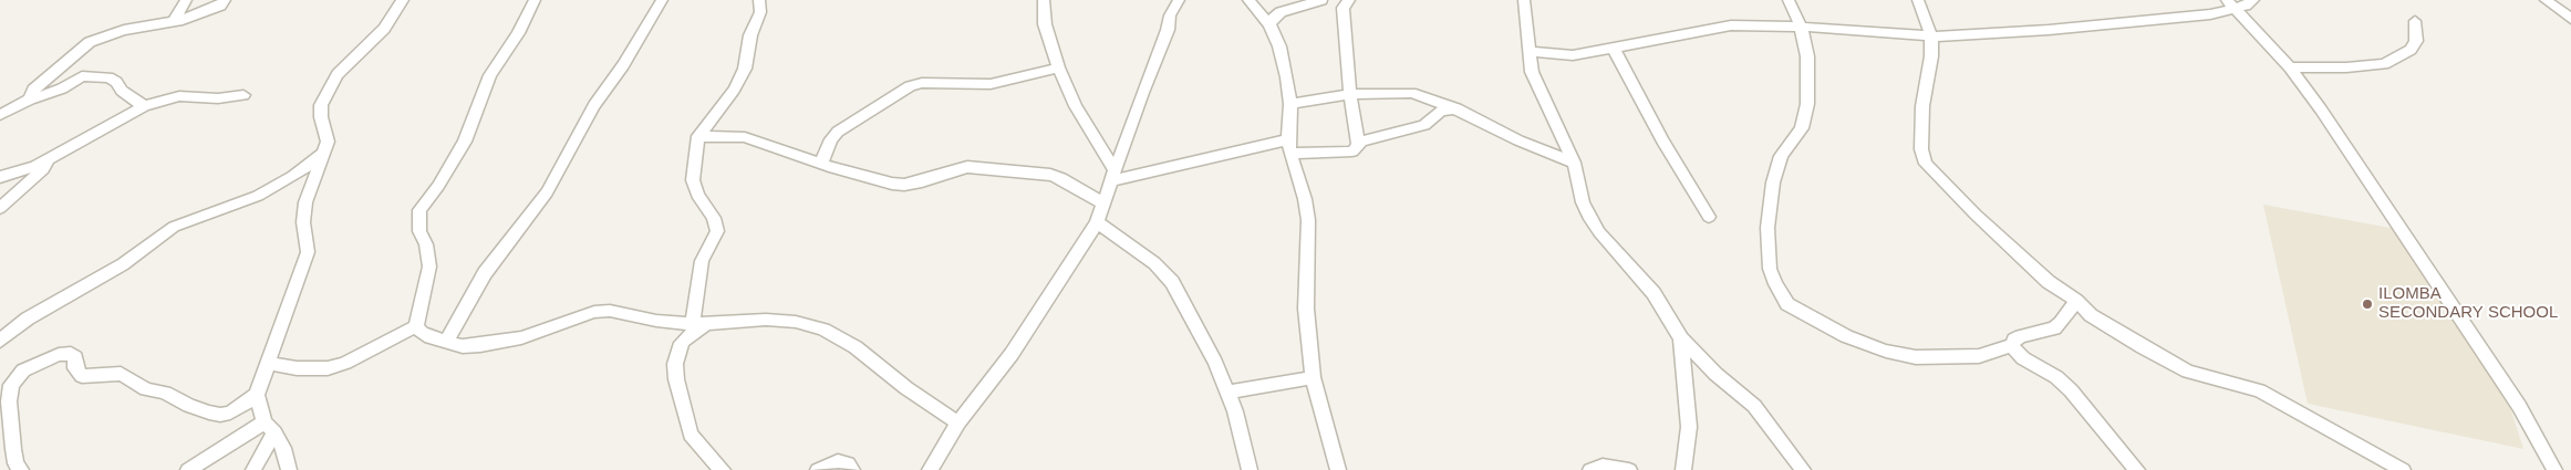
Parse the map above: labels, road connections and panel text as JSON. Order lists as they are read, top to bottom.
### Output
{
  "places": ["ILOMBA SECONDARY SCHOOL"]
}
